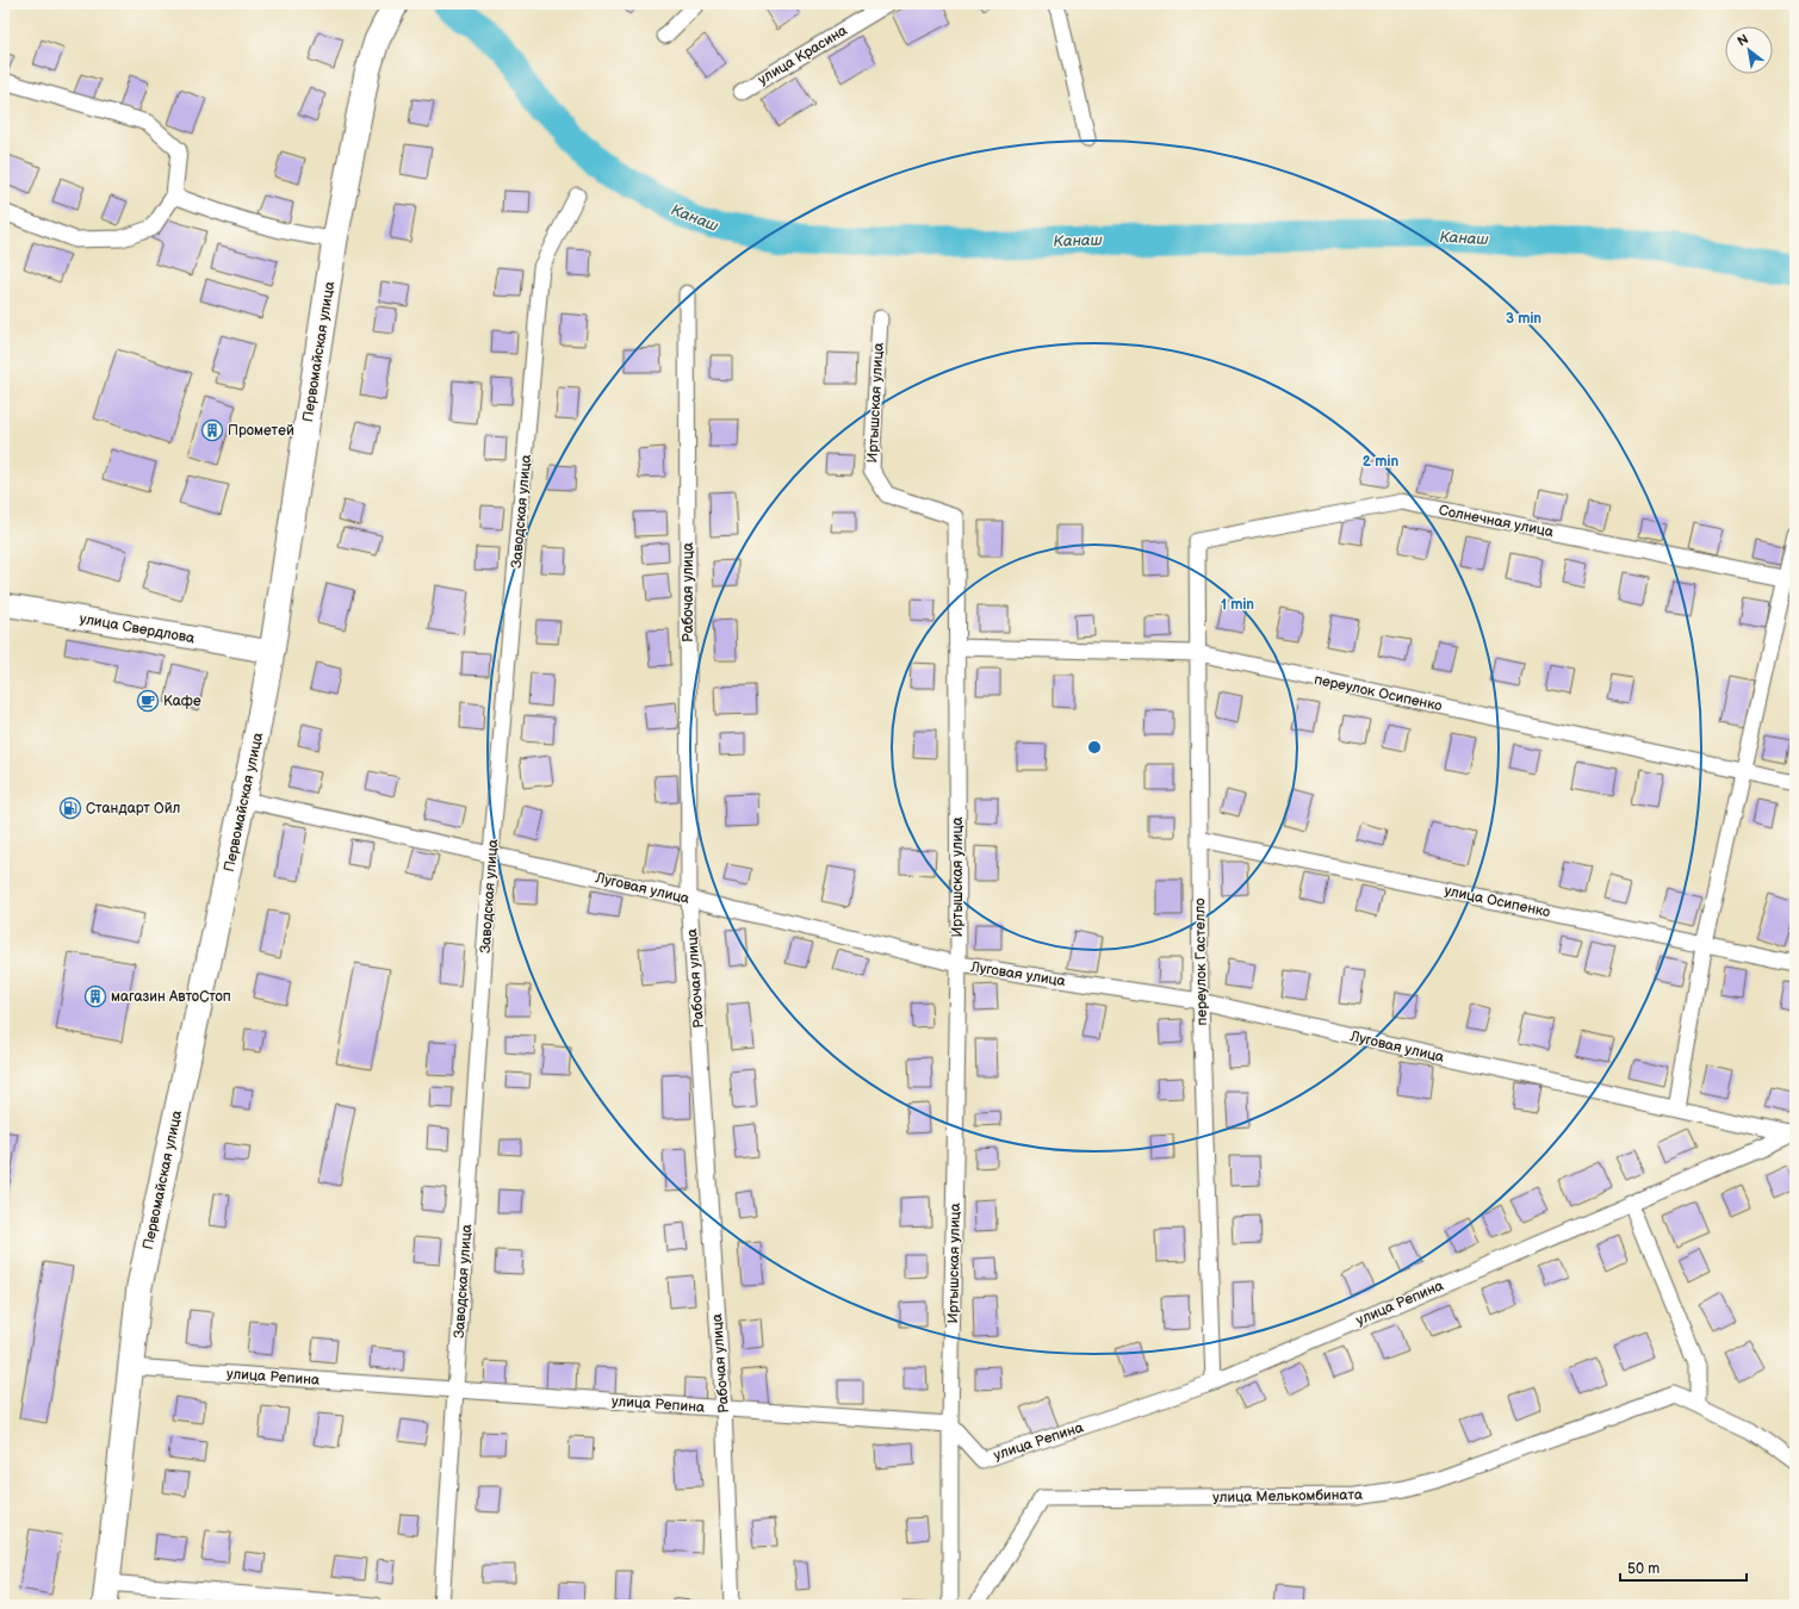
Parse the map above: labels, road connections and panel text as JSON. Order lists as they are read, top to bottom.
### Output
{
  "streets": {
    "main road": ["Первомайская улица", "улица Свердлова"],
    "street": [
      "улица Красина",
      "Иртышская улица",
      "Заводская улица",
      "Солнечная улица",
      "Рабочая улица",
      "переулок Осипенко",
      "Луговая улица",
      "улица Осипенко",
      "переулок Гастелло",
      "улица Репина",
      "улица Мелькомбината"
    ]
  },
  "crossings": [
    ["Первомайская улица", "улица Свердлова"],
    ["Первомайская улица", "Луговая улица"],
    ["Первомайская улица", "улица Репина"],
    ["Иртышская улица", "переулок Осипенко"],
    ["Иртышская улица", "Луговая улица"],
    ["Иртышская улица", "улица Репина"],
    ["Заводская улица", "Луговая улица"],
    ["Заводская улица", "улица Репина"],
    ["Солнечная улица", "переулок Гастелло"],
    ["Рабочая улица", "Луговая улица"],
    ["Рабочая улица", "улица Репина"],
    ["переулок Осипенко", "переулок Гастелло"],
    ["Луговая улица", "переулок Гастелло"],
    ["Луговая улица", "улица Репина"],
    ["улица Осипенко", "переулок Гастелло"],
    ["переулок Гастелло", "улица Репина"]
  ],
  "water": ["Канаш"],
  "places": {
    "building": ["Прометей", "магазин АвтоСтоп"],
    "cafe": ["Кафе"],
    "fuel station": ["Стандарт Ойл"]
  },
  "scale_bar": "50 m",
  "north": "top left",
  "rings": ["3 min", "2 min", "1 min"]
}
